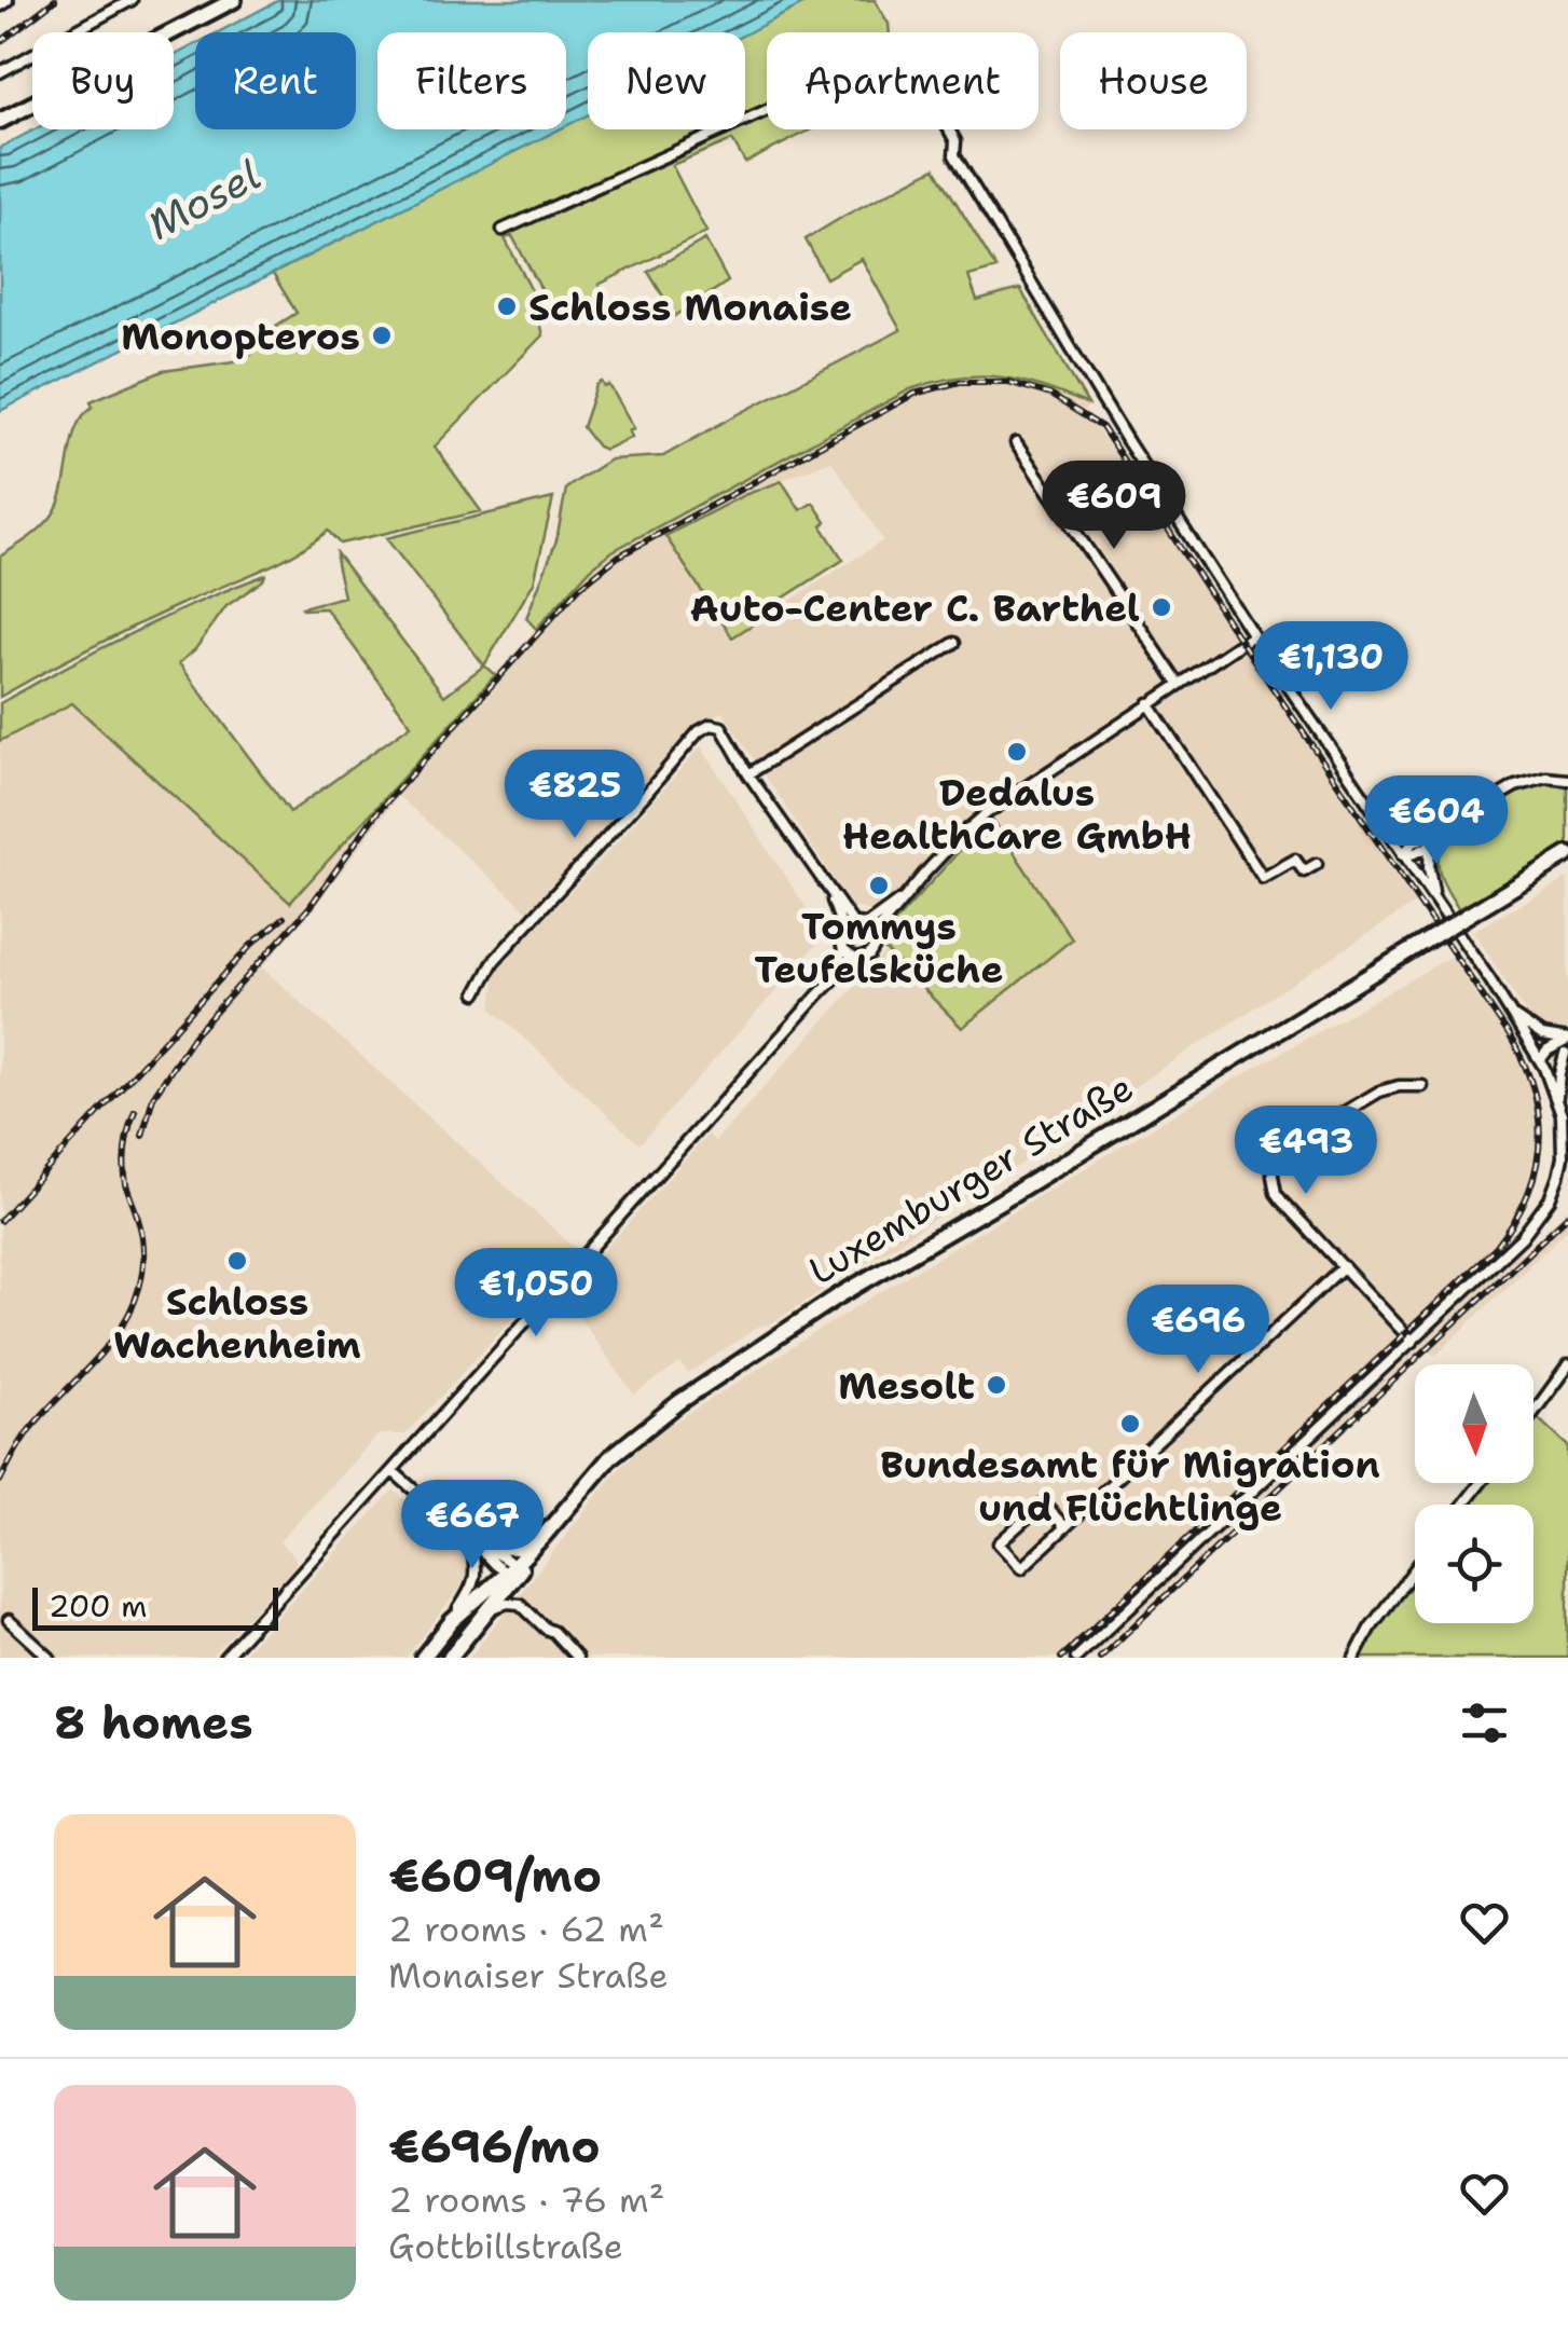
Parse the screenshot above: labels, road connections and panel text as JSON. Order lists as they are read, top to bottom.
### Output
{
  "streets": {
    "main road": ["Luxemburger Straße"]
  },
  "water": ["Mosel"],
  "places": [
    "Schloss Monaise",
    "Monopteros",
    "Auto-Center C. Barthel",
    "Dedalus HealthCare GmbH",
    "Tommys Teufelsküche",
    "Schloss Wachenheim",
    "Mesolt",
    "Bundesamt für Migration und Flüchtlinge"
  ],
  "scale_bar": "200 m",
  "north": "bottom",
  "page": {
    "chip": [
      "Buy",
      "Rent",
      "Filters",
      "New",
      "Apartment",
      "House"
    ],
    "price": [
      "€609",
      "€1,130",
      "€825",
      "€604",
      "€493",
      "€1,050",
      "€696",
      "€667"
    ],
    "scale": "200 m",
    "heading": "8 homes",
    "list": [
      {
        "name": "€609/mo",
        "note": "2 rooms · 62 m² · Monaiser Straße"
      },
      {
        "name": "€696/mo",
        "note": "2 rooms · 76 m² · Gottbillstraße"
      }
    ]
  }
}
